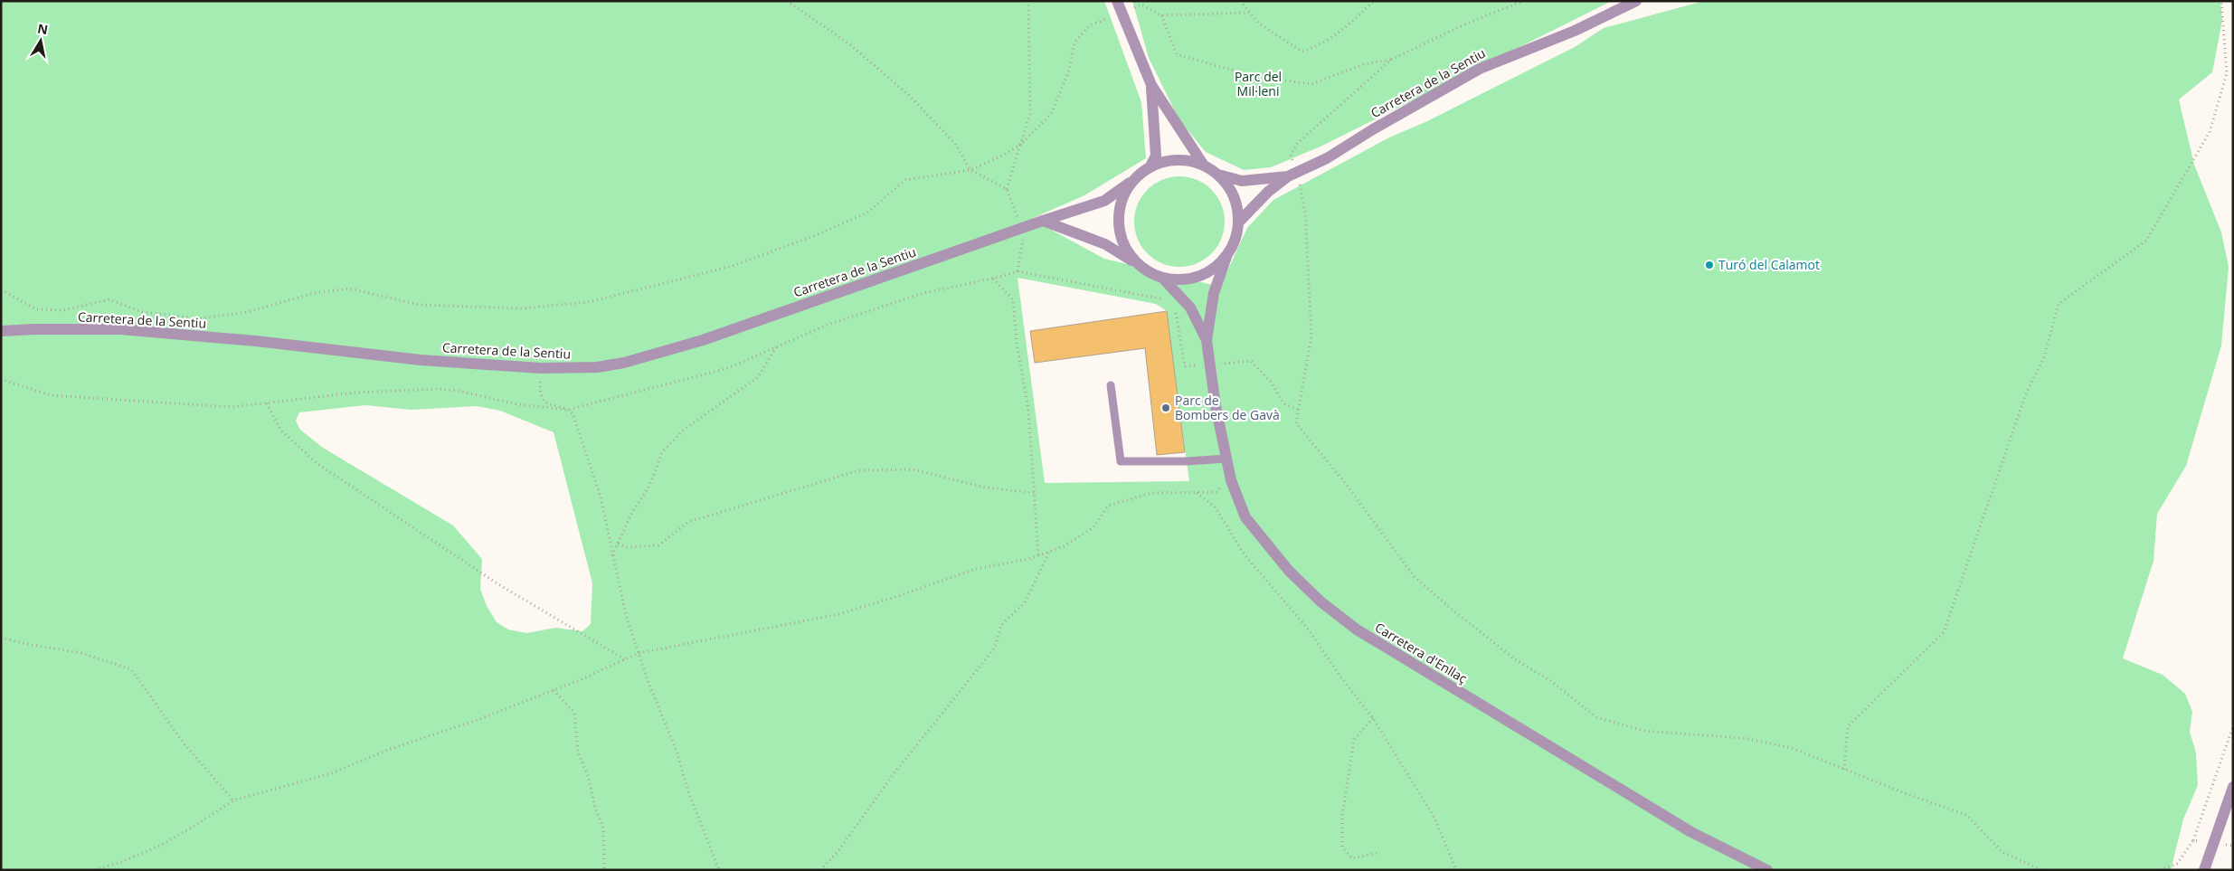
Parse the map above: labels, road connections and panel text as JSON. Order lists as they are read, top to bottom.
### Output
{
  "streets": {
    "street": ["Carretera de la Sentiu", "Carretera d'Enllaç"]
  },
  "crossings": [
    ["Carretera de la Sentiu", "Carretera d'Enllaç"]
  ],
  "parks": ["Parc del Mil·leni"],
  "places": ["Turó del Calamot", "Parc de Bombers de Gavà"],
  "north": "top"
}
